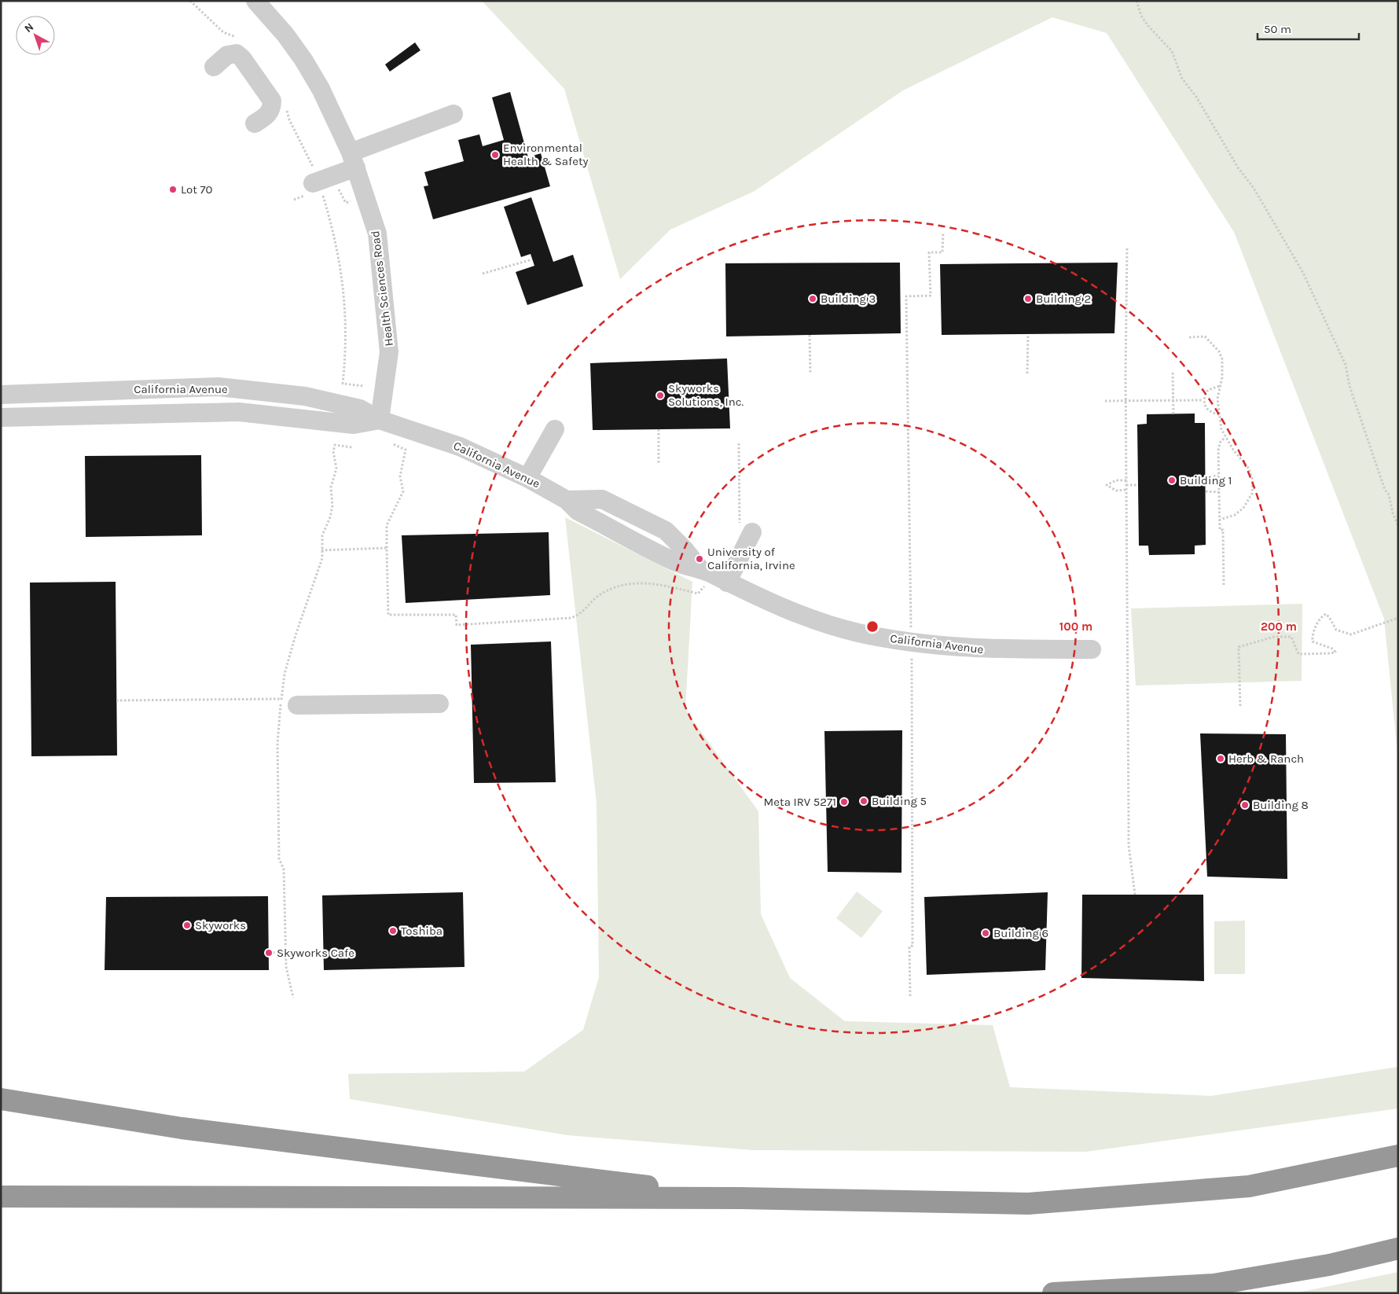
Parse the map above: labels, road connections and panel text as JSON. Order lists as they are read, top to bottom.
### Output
{
  "streets": {
    "street": ["Health Sciences Road", "California Avenue"]
  },
  "crossings": [
    ["Health Sciences Road", "California Avenue"]
  ],
  "places": [
    "Environmental Health & Safety",
    "Lot 70",
    "Building 3",
    "Building 2",
    "Skyworks Solutions, Inc.",
    "Building 1",
    "University of California, Irvine",
    "Herb & Ranch",
    "Building 5",
    "Meta IRV 5271",
    "Building 8",
    "Skyworks",
    "Toshiba",
    "Building 6",
    "Skyworks Cafe"
  ],
  "scale_bar": "50 m",
  "north": "top left",
  "rings": ["100 m", "200 m"]
}
